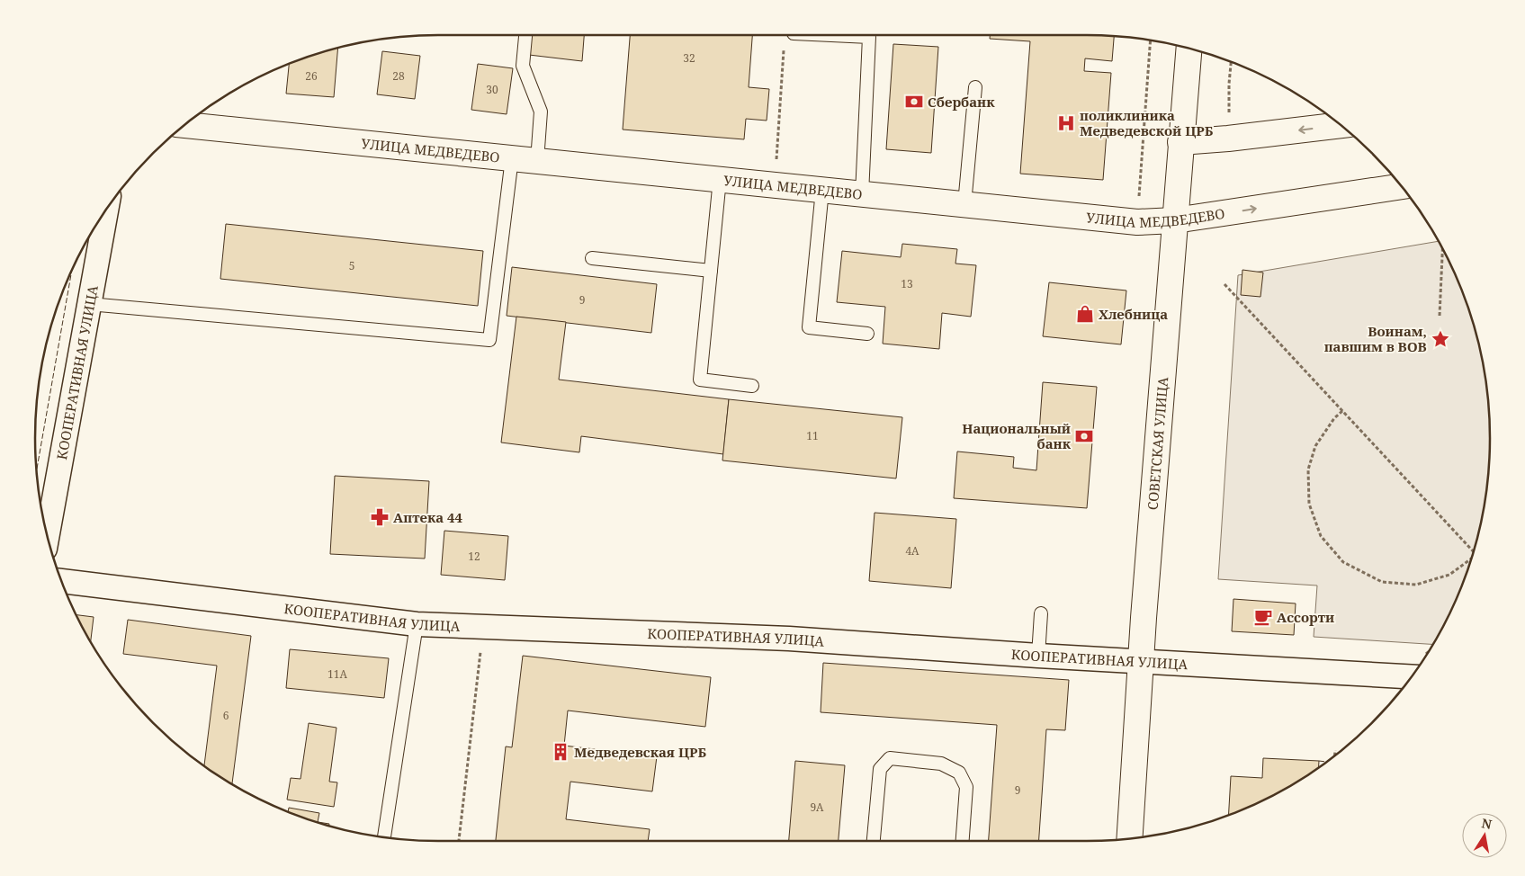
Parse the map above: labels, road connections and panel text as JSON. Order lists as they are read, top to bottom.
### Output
{
  "streets": {
    "street": ["УЛИЦА МЕДВЕДЕВО", "КООПЕРАТИВНАЯ УЛИЦА", "СОВЕТСКАЯ УЛИЦА"]
  },
  "crossings": [
    ["УЛИЦА МЕДВЕДЕВО", "СОВЕТСКАЯ УЛИЦА"],
    ["КООПЕРАТИВНАЯ УЛИЦА", "СОВЕТСКАЯ УЛИЦА"]
  ],
  "places": {
    "bank": ["Сбербанк", "Национальный банк"],
    "hospital": ["поликлиника Медведевской ЦРБ"],
    "shop": ["Хлебница"],
    "place": ["Воинам, павшим в ВОВ"],
    "pharmacy": ["Аптека 44"],
    "cafe": ["Ассорти"],
    "building": ["Медведевская ЦРБ"]
  },
  "house_numbers": [
    "32",
    "26",
    "28",
    "30",
    "5",
    "13",
    "9",
    "11",
    "4А",
    "12",
    "11А",
    "6",
    "9",
    "9А"
  ],
  "north": "top"
}
